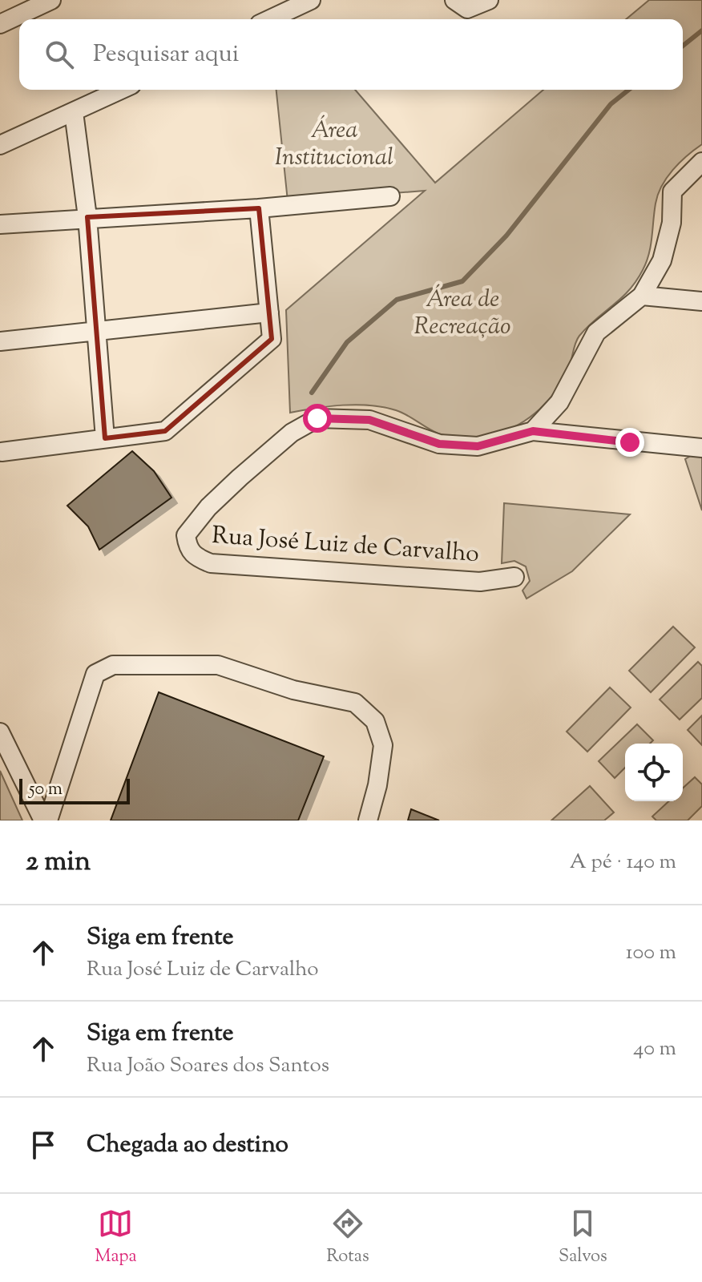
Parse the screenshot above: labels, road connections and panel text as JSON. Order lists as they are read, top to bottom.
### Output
{
  "streets": {
    "street": ["Rua José Luiz de Carvalho"]
  },
  "parks": ["Área Institucional", "Área de Recreação"],
  "scale_bar": "50 m",
  "page": {
    "search": "Pesquisar aqui",
    "scale": "50 m",
    "heading": ["2 min", "A pé · 140 m"],
    "list": [
      ["Siga em frente", "Rua José Luiz de Carvalho", "100 m"],
      ["Siga em frente", "Rua João Soares dos Santos", "40 m"],
      "Chegada ao destino"
    ],
    "nav": ["Mapa", "Rotas", "Salvos"]
  }
}
